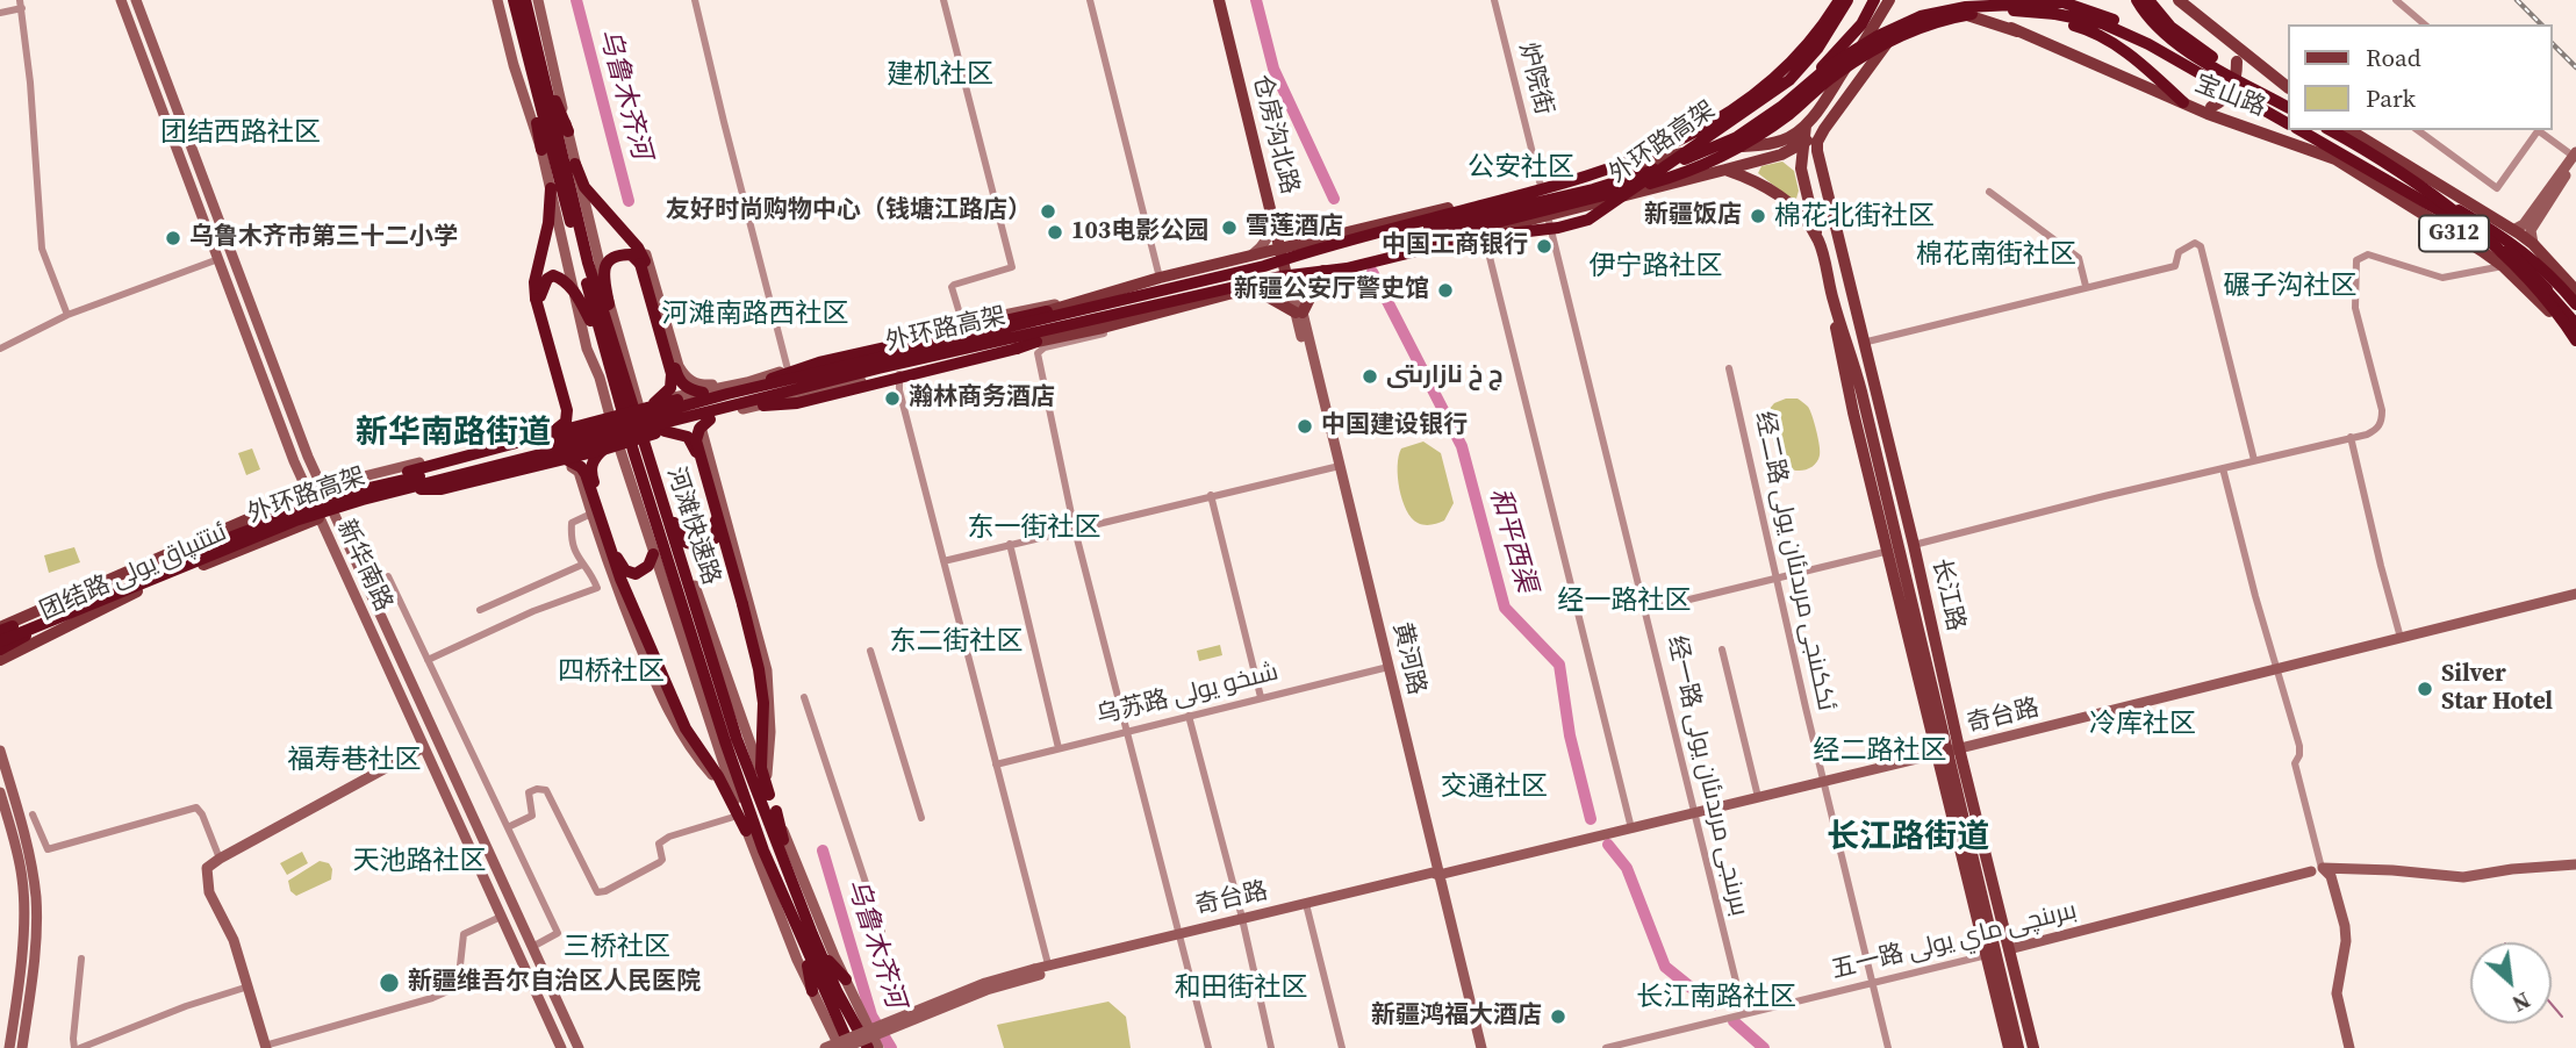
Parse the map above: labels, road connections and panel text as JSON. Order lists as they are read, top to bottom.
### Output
{
  "streets": {
    "highway": ["外环路高架", "河滩快速路"],
    "main road": [
      "宝山路",
      "仓房沟北路",
      "G312",
      "团结路 ئىتتىپاق يولى",
      "长江路"
    ],
    "street": [
      "炉院街",
      "经二路 ئككىنجى مرىدىئان يولى",
      "新华南路",
      "黄河路",
      "乌苏路 شىخو يولى",
      "奇台路",
      "经一路 بىرىنجى مرىدىئان يولى",
      "五一路 بىرىنچى ماي يولى"
    ]
  },
  "crossings": [
    ["炉院街", "经一路 بىرىنجى مرىدىئان يولى"],
    ["仓房沟北路", "外环路高架"],
    ["仓房沟北路", "黄河路"],
    ["外环路高架", "团结路 ئىتتىپاق يولى"],
    ["外环路高架", "黄河路"],
    ["经二路 ئككىنجى مرىدىئان يولى", "奇台路"],
    ["经二路 ئككىنجى مرىدىئان يولى", "五一路 بىرىنچى ماي يولى"],
    ["新华南路", "团结路 ئىتتىپاق يولى"],
    ["长江路", "奇台路"],
    ["长江路", "五一路 بىرىنچى ماي يولى"],
    ["黄河路", "乌苏路 شىخو يولى"],
    ["黄河路", "奇台路"],
    ["奇台路", "经一路 بىرىنجى مرىدىئان يولى"],
    ["经一路 بىرىنجى مرىدىئان يولى", "五一路 بىرىنچى ماي يولى"]
  ],
  "districts": [
    "建机社区",
    "团结西路社区",
    "公安社区",
    "棉花北街社区",
    "棉花南街社区",
    "伊宁路社区",
    "碾子沟社区",
    "河滩南路西社区",
    "新华南路街道",
    "东一街社区",
    "经一路社区",
    "东二街社区",
    "四桥社区",
    "冷库社区",
    "经二路社区",
    "福寿巷社区",
    "交通社区",
    "长江路街道",
    "天池路社区",
    "三桥社区",
    "和田街社区",
    "长江南路社区"
  ],
  "water": ["乌鲁木齐河", "和平西渠"],
  "places": [
    "友好时尚购物中心（钱塘江路店）",
    "新疆饭店",
    "雪莲酒店",
    "103电影公园",
    "乌鲁木齐市第三十二小学",
    "中国工商银行",
    "新疆公安厅警史馆",
    "ج خ نازارىتى",
    "瀚林商务酒店",
    "中国建设银行",
    "Silver Star Hotel",
    "新疆维吾尔自治区人民医院",
    "新疆鸿福大酒店"
  ],
  "legend": ["Road", "Park"],
  "north": "bottom right"
}
